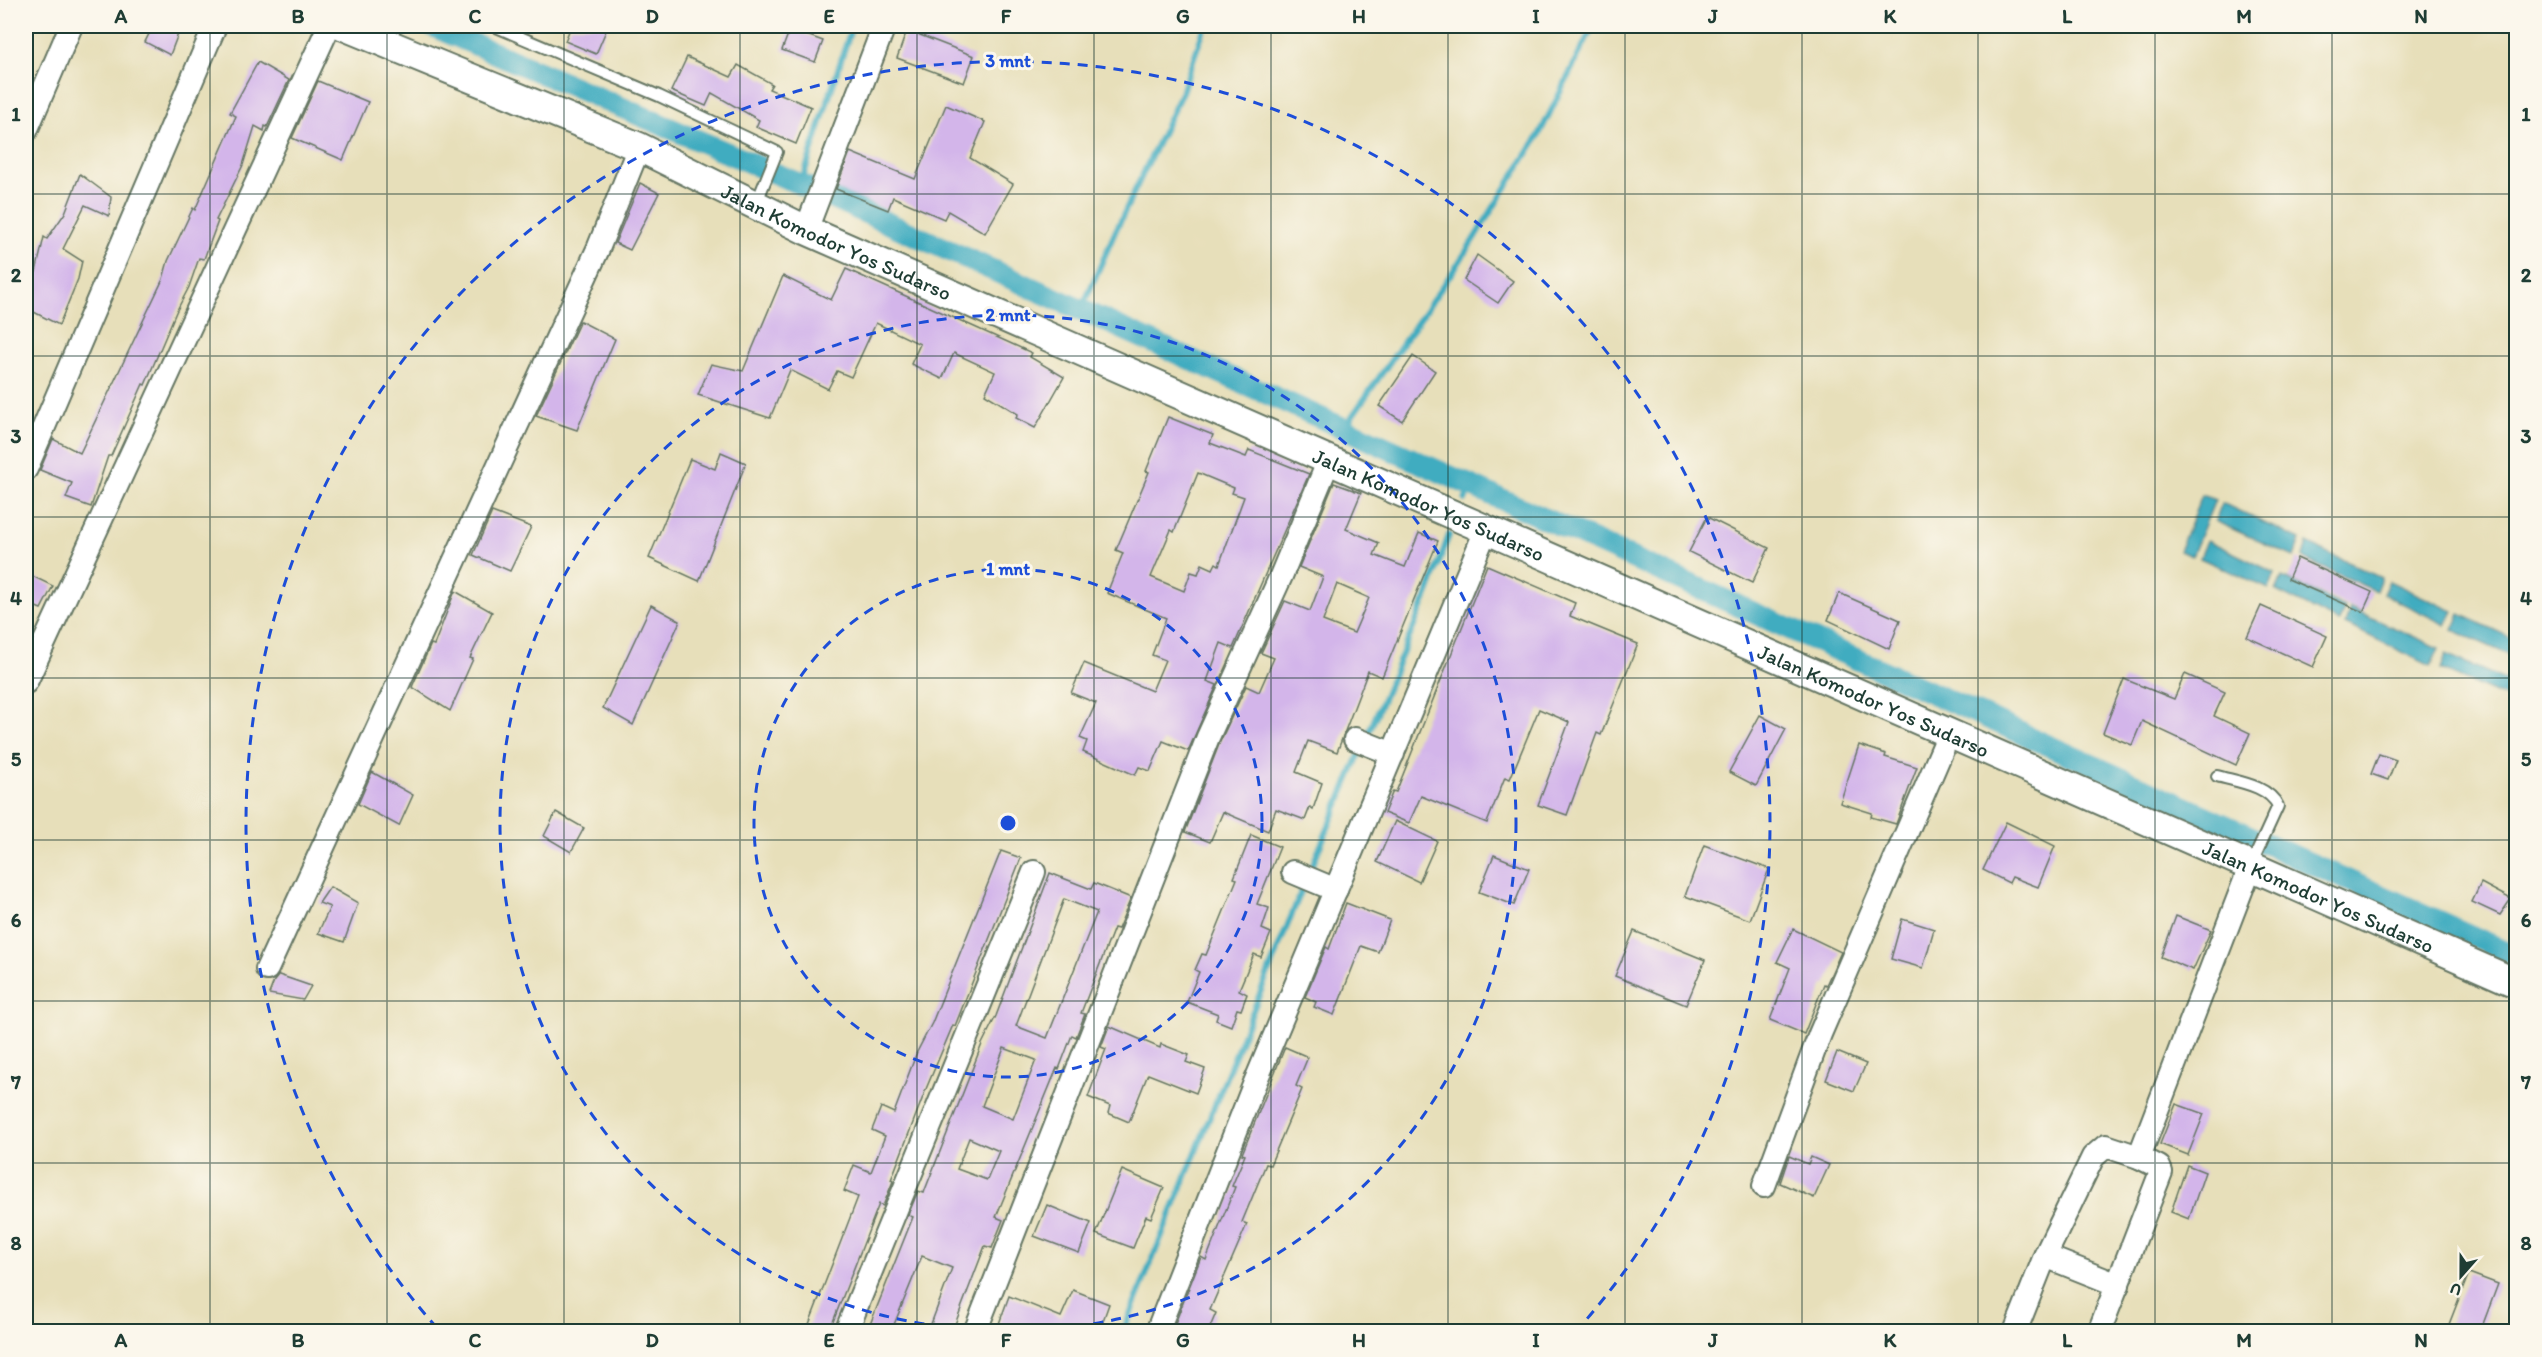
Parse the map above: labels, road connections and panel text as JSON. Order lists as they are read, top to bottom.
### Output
{
  "streets": {
    "street": ["Jalan Komodor Yos Sudarso"]
  },
  "north": "bottom",
  "grid": {
    "columns": [
      "A",
      "B",
      "C",
      "D",
      "E",
      "F",
      "G",
      "H",
      "I",
      "J",
      "K",
      "L",
      "M",
      "N"
    ],
    "rows": [
      "1",
      "2",
      "3",
      "4",
      "5",
      "6",
      "7",
      "8"
    ]
  },
  "rings": ["3 mnt", "2 mnt", "1 mnt"]
}
